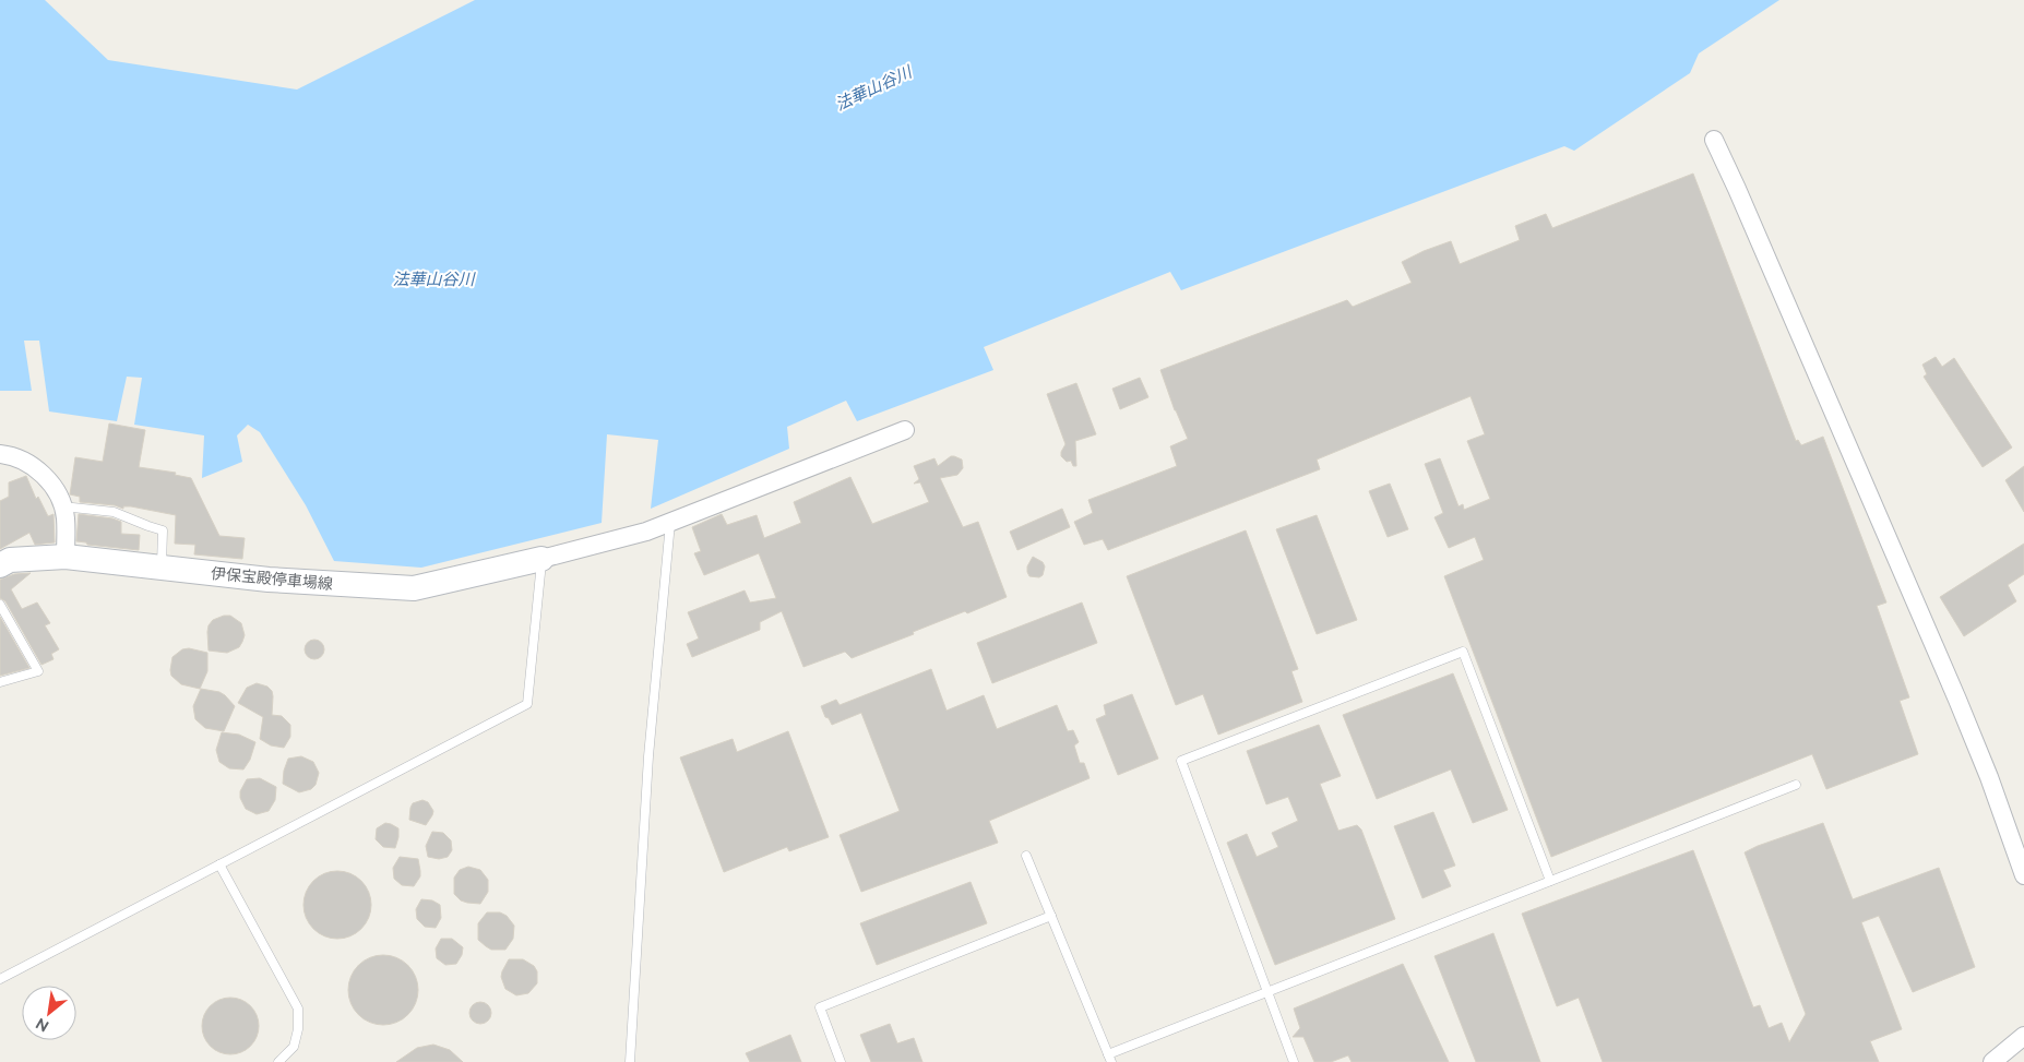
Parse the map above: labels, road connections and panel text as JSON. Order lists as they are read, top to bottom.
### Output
{
  "streets": {
    "main road": ["伊保宝殿停車場線"]
  },
  "water": ["法華山谷川"],
  "north": "bottom left"
}
